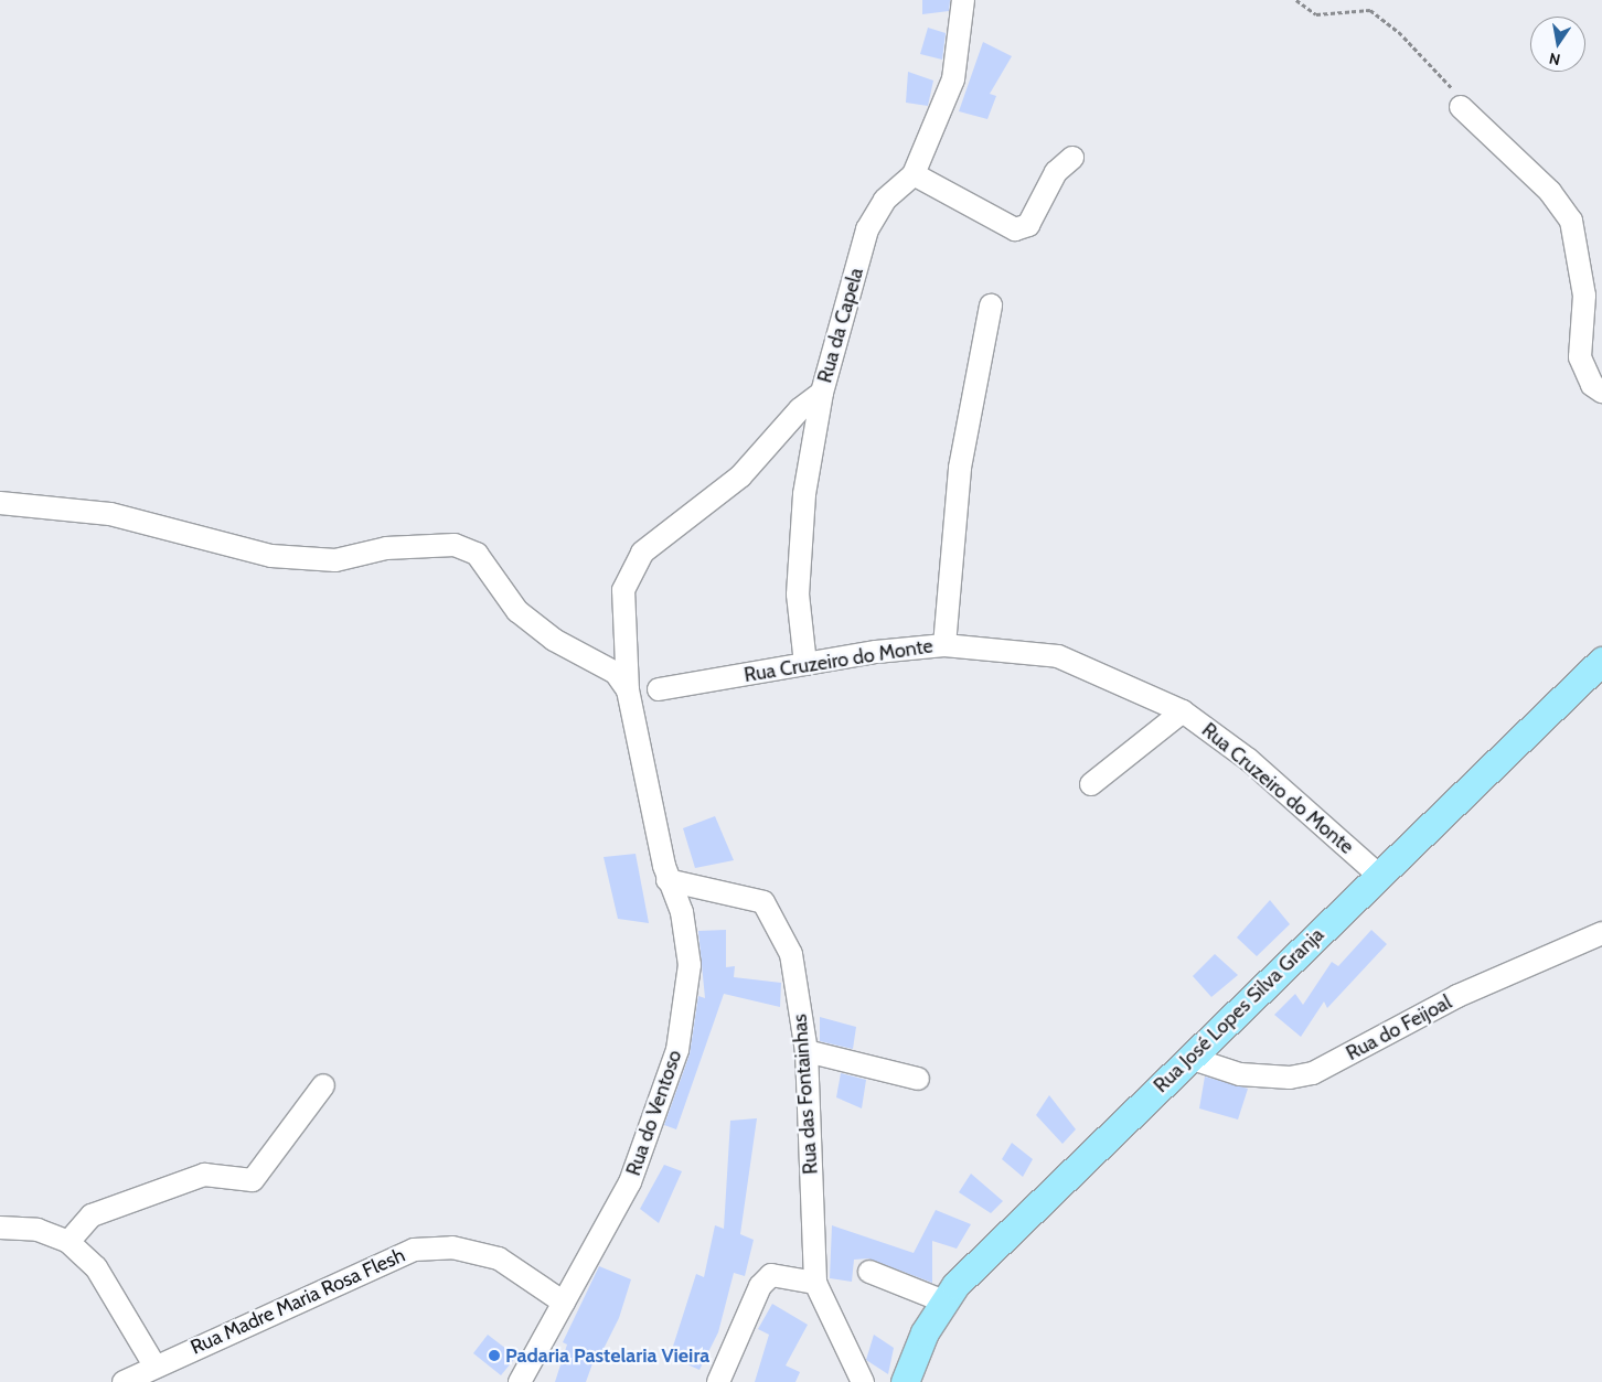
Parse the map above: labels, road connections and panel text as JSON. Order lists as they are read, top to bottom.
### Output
{
  "streets": {
    "main road": ["Rua José Lopes Silva Granja"],
    "street": [
      "Rua da Capela",
      "Rua Cruzeiro do Monte",
      "Rua do Feijoal",
      "Rua das Fontainhas",
      "Rua do Ventoso",
      "Rua Madre Maria Rosa Flesh"
    ]
  },
  "crossings": [
    ["Rua da Capela", "Rua do Ventoso"],
    ["Rua Cruzeiro do Monte", "Rua José Lopes Silva Granja"],
    ["Rua José Lopes Silva Granja", "Rua do Feijoal"],
    ["Rua das Fontainhas", "Rua do Ventoso"],
    ["Rua do Ventoso", "Rua Madre Maria Rosa Flesh"]
  ],
  "places": ["Padaria Pastelaria Vieira"],
  "north": "bottom"
}
